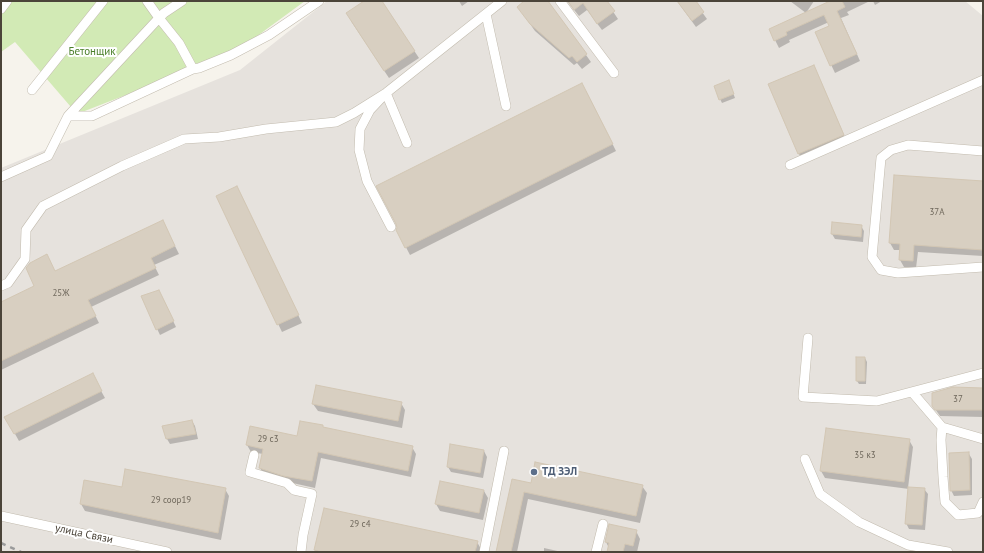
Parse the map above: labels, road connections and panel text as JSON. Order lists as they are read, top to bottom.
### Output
{
  "streets": {
    "street": ["улица Связи"]
  },
  "parks": ["Бетонщик"],
  "places": ["ТД ЗЭЛ"],
  "house_numbers": [
    "37А",
    "25Ж",
    "37",
    "29 с3",
    "35 к3",
    "29 соор19",
    "29 с4"
  ]
}
